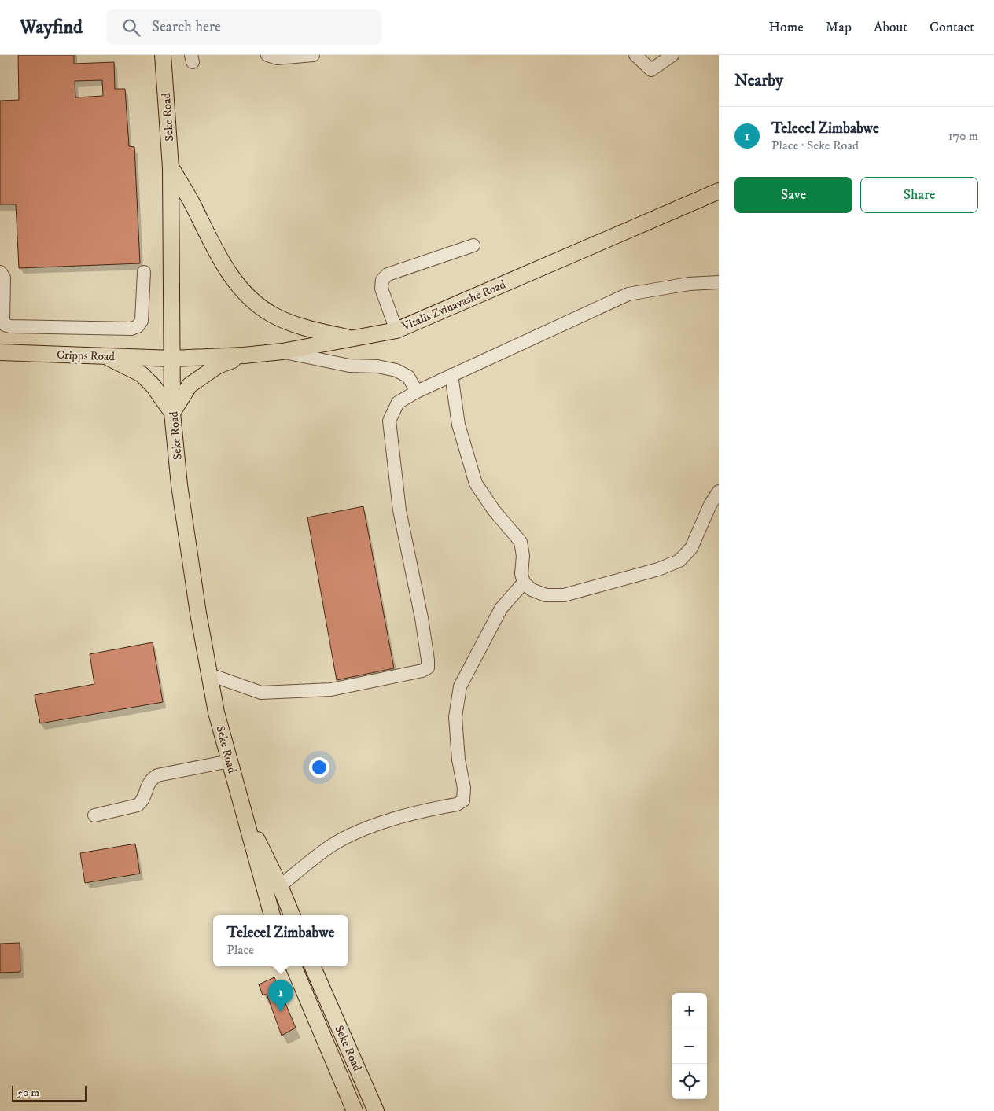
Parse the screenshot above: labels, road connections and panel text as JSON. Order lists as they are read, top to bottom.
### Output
{
  "streets": {
    "main road": ["Seke Road", "Vitalis Zvinavashe Road", "Cripps Road"]
  },
  "crossings": [
    ["Seke Road", "Vitalis Zvinavashe Road"],
    ["Seke Road", "Cripps Road"],
    ["Vitalis Zvinavashe Road", "Cripps Road"]
  ],
  "scale_bar": "50 m",
  "page": {
    "header": "Wayfind",
    "search": "Search here",
    "nav": [
      "Home",
      "Map",
      "About",
      "Contact"
    ],
    "heading": "Nearby",
    "list": [
      {
        "mark": "1",
        "name": "Telecel Zimbabwe",
        "note": "Place · Seke Road",
        "value": "170 m"
      }
    ],
    "buttons": ["Save", "Share"],
    "popup": ["Telecel Zimbabwe", "Place"],
    "pins": "1",
    "map_buttons": ["+", "−"],
    "scale": "50 m"
  }
}
